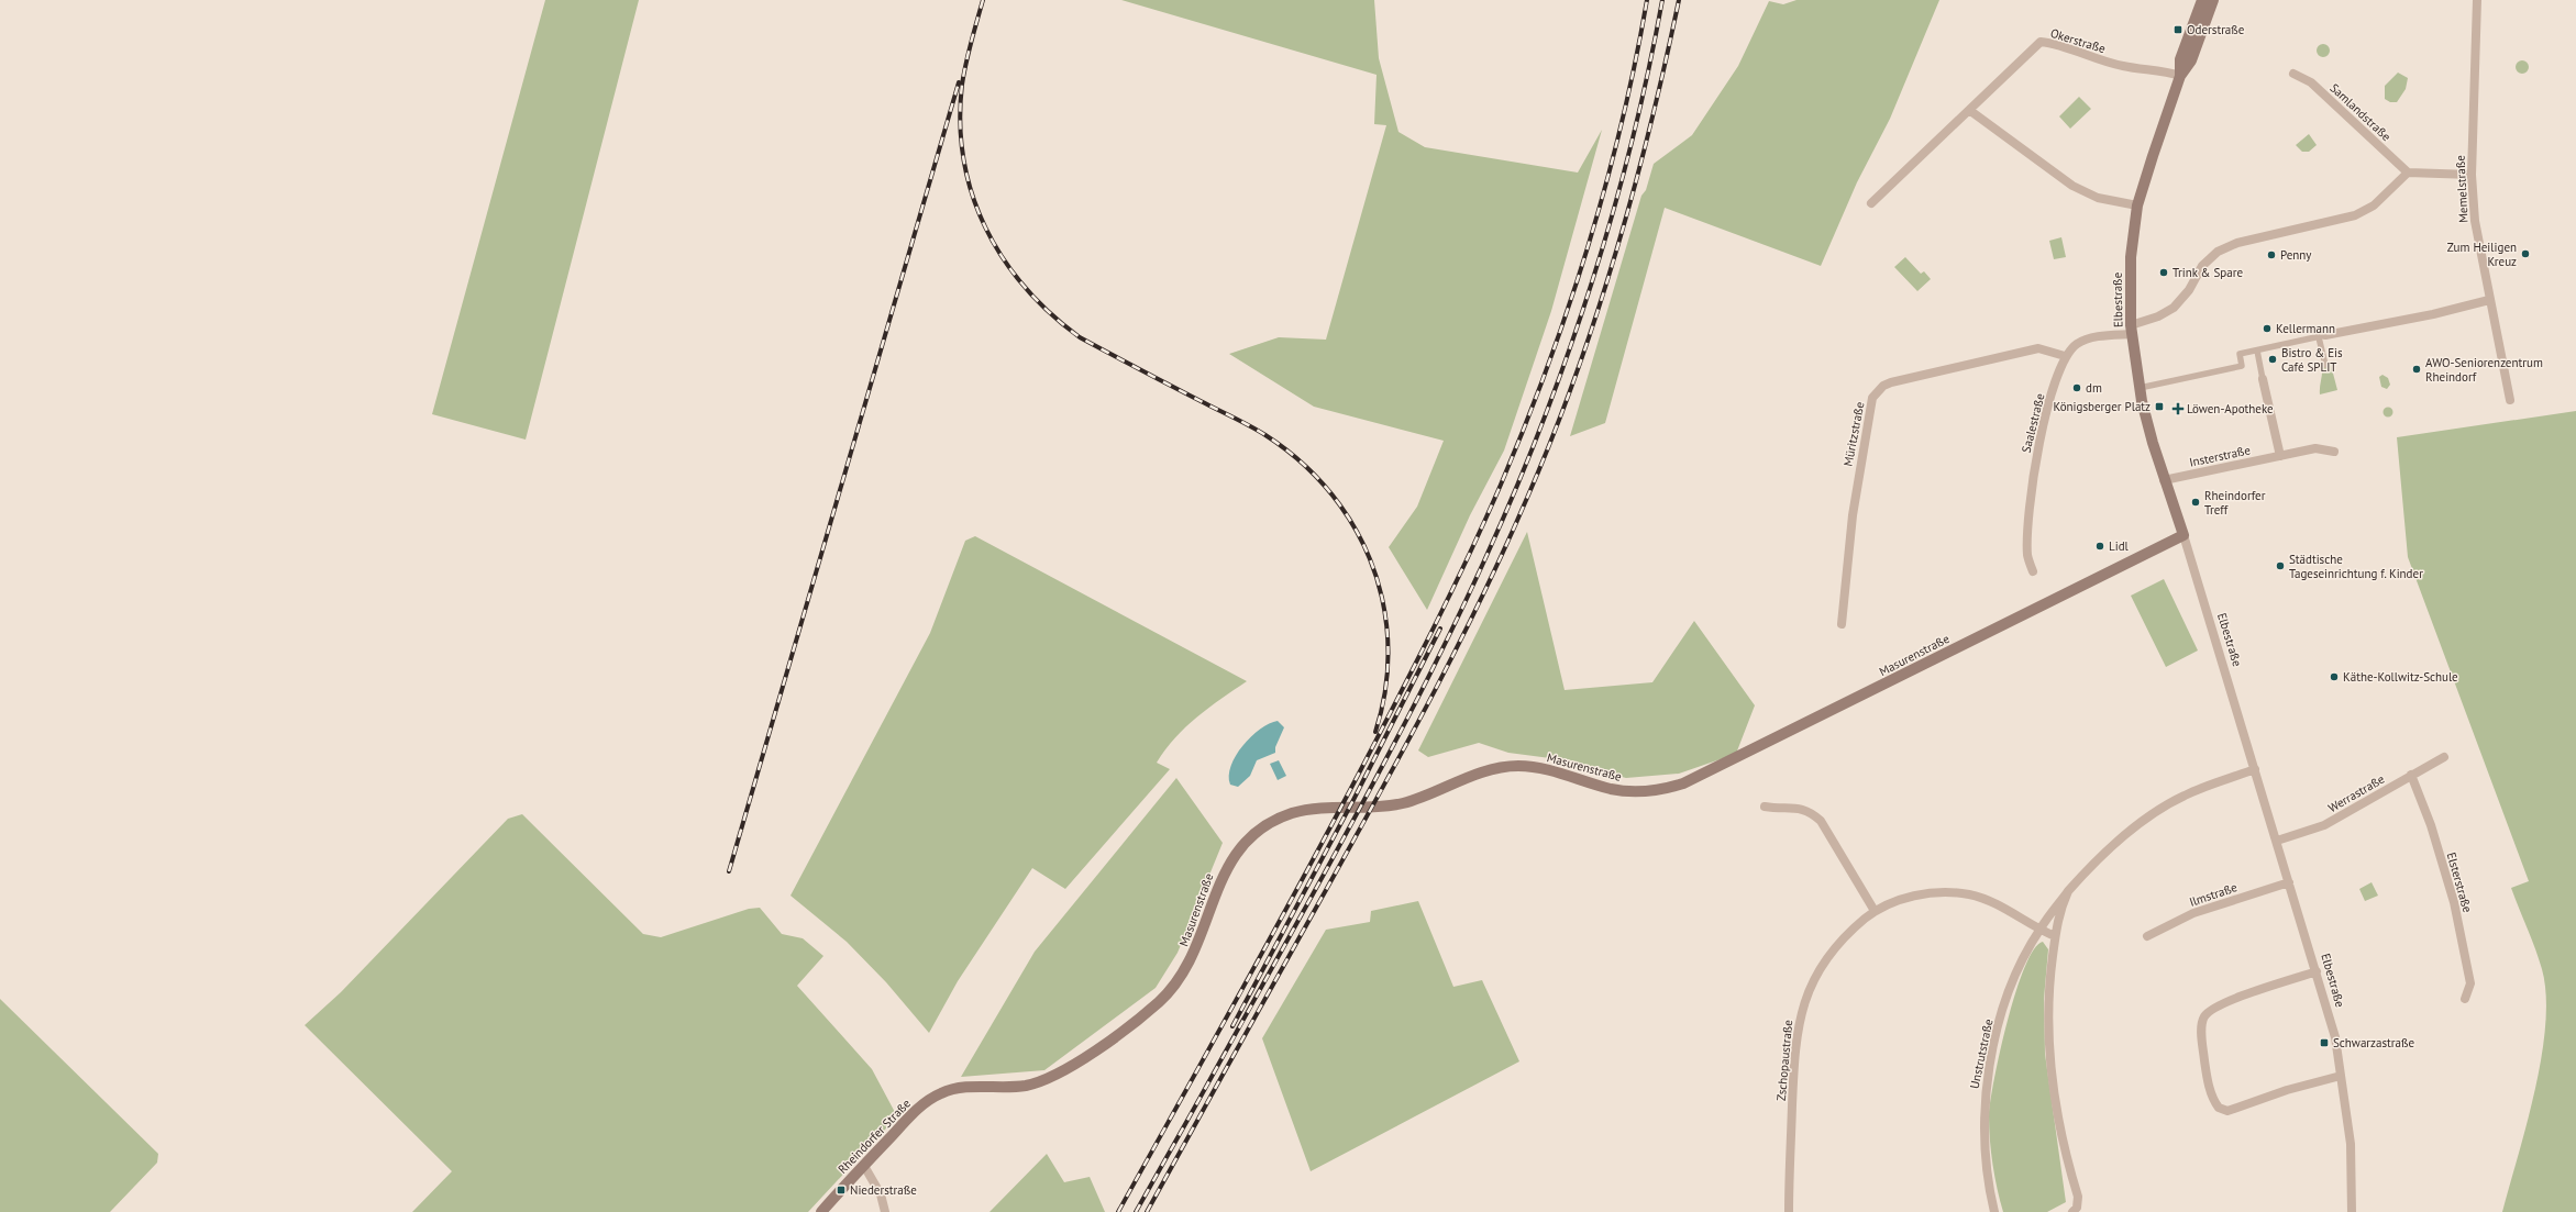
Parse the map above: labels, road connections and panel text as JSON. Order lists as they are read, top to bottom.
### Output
{
  "streets": {
    "main road": ["Elbestraße", "Masurenstraße", "Rheindorfer Straße"],
    "street": [
      "Okerstraße",
      "Samlandstraße",
      "Memelstraße",
      "Saalestraße",
      "Müritzstraße",
      "Insterstraße",
      "Werrastraße",
      "Elsterstraße",
      "Ilmstraße",
      "Unstrutstraße",
      "Zschopaustraße"
    ]
  },
  "crossings": [
    ["Okerstraße", "Elbestraße"],
    ["Elbestraße", "Insterstraße"],
    ["Elbestraße", "Masurenstraße"],
    ["Elbestraße", "Werrastraße"],
    ["Elbestraße", "Ilmstraße"],
    ["Elbestraße", "Unstrutstraße"],
    ["Saalestraße", "Müritzstraße"],
    ["Masurenstraße", "Rheindorfer Straße"],
    ["Werrastraße", "Elsterstraße"],
    ["Unstrutstraße", "Zschopaustraße"]
  ],
  "places": {
    "transit": [
      "Oderstraße",
      "Königsberger Platz",
      "Schwarzastraße",
      "Niederstraße"
    ],
    "other": [
      "Zum Heiligen Kreuz",
      "Penny",
      "Trink & Spare",
      "Kellermann",
      "Bistro & Eis Café SPLIT",
      "AWO-Seniorenzentrum Rheindorf",
      "dm",
      "Rheindorfer Treff",
      "Lidl",
      "Städtische Tageseinrichtung f. Kinder",
      "Käthe-Kollwitz-Schule"
    ],
    "health": ["Löwen-Apotheke"]
  }
}
